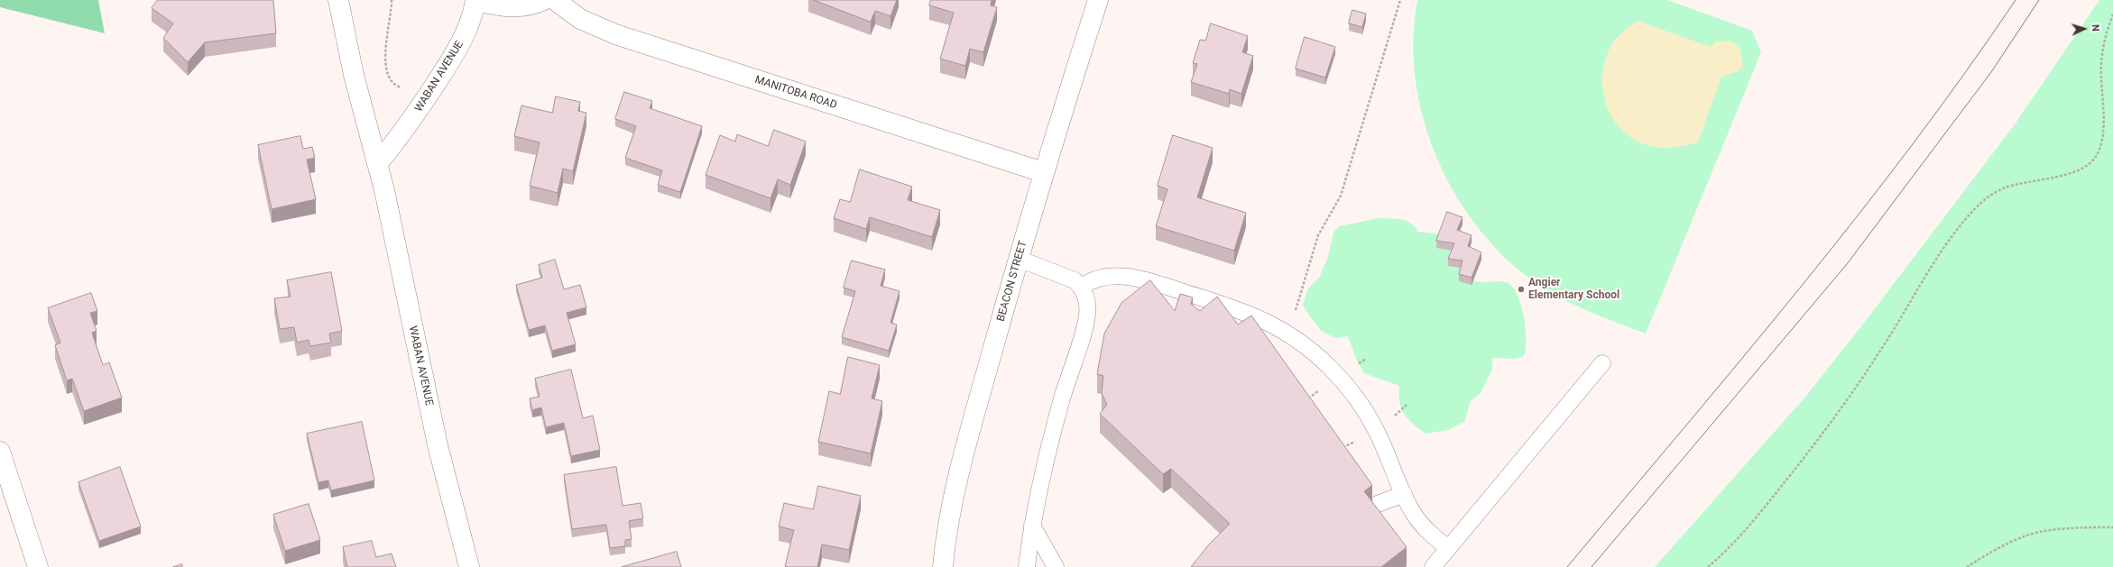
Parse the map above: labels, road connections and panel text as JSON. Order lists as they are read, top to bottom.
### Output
{
  "streets": {
    "street": ["WABAN AVENUE", "MANITOBA ROAD", "BEACON STREET"]
  },
  "crossings": [
    ["MANITOBA ROAD", "BEACON STREET"]
  ],
  "places": ["Angier Elementary School"],
  "north": "right"
}
